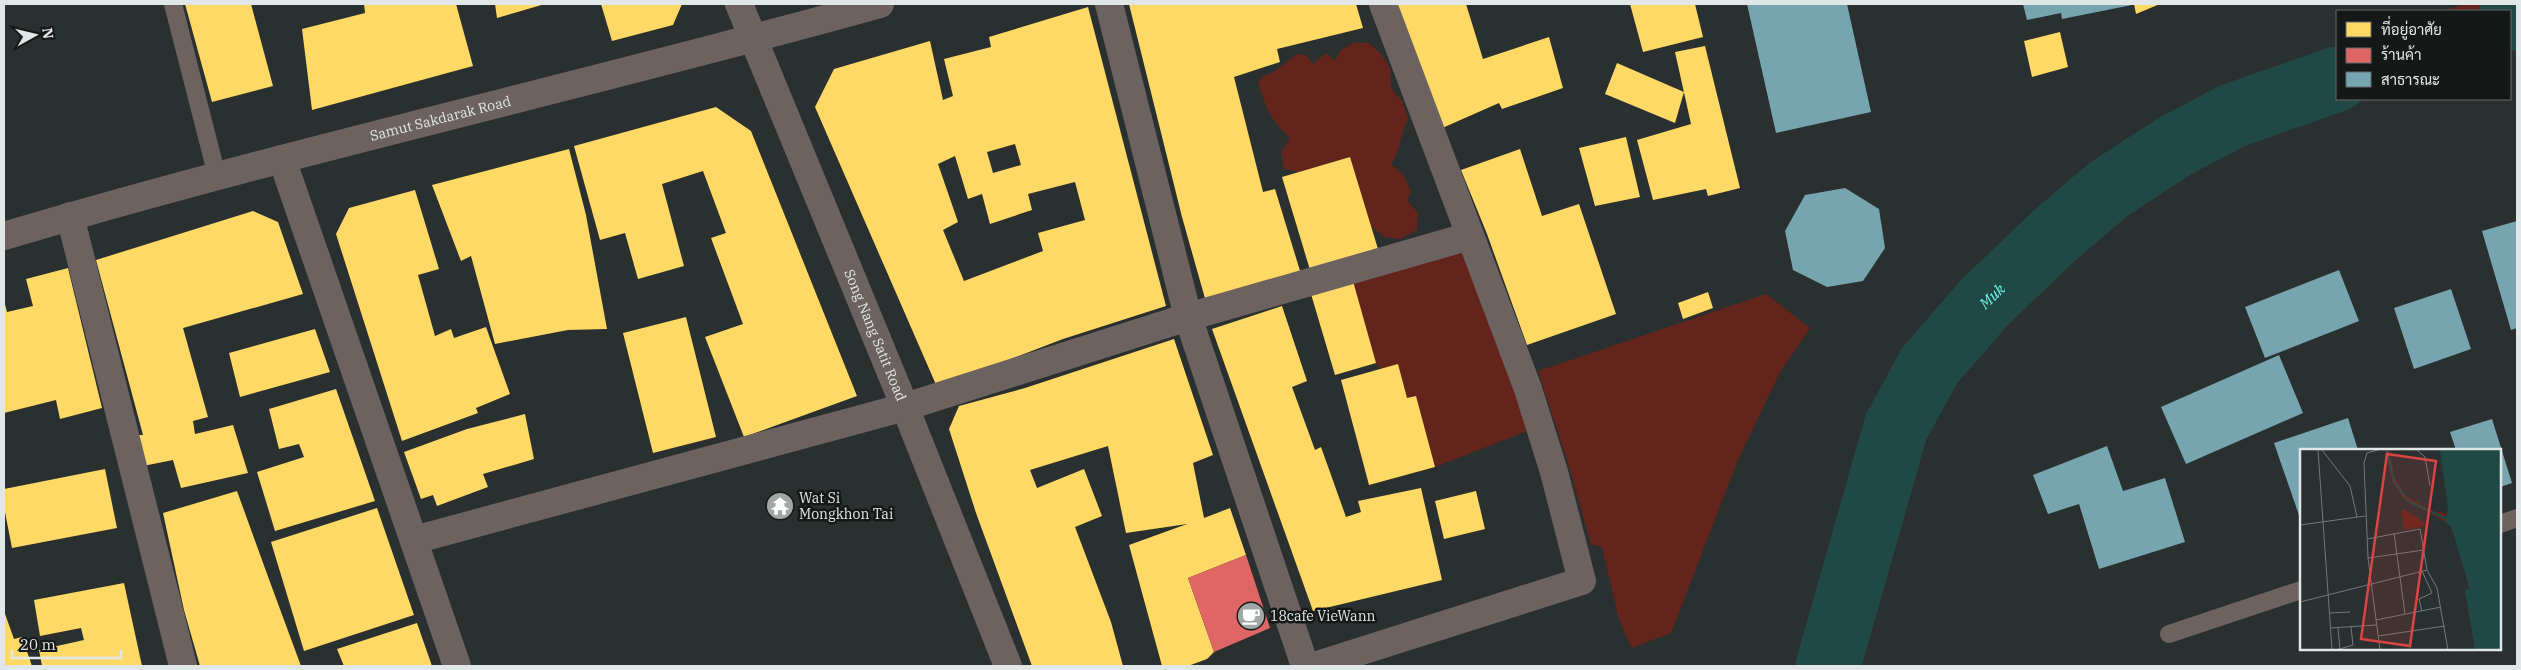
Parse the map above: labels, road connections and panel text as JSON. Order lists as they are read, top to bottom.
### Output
{
  "streets": {
    "street": ["Samut Sakdarak Road", "Song Nang Satit Road"]
  },
  "crossings": [
    ["Samut Sakdarak Road", "Song Nang Satit Road"]
  ],
  "water": ["Muk"],
  "places": {
    "temple": ["Wat Si Mongkhon Tai"],
    "cafe": ["18cafe VieWann"]
  },
  "legend": ["ที่อยู่อาศัย", "ร้านค้า", "สาธารณะ"],
  "scale_bar": "20 m",
  "north": "right"
}
